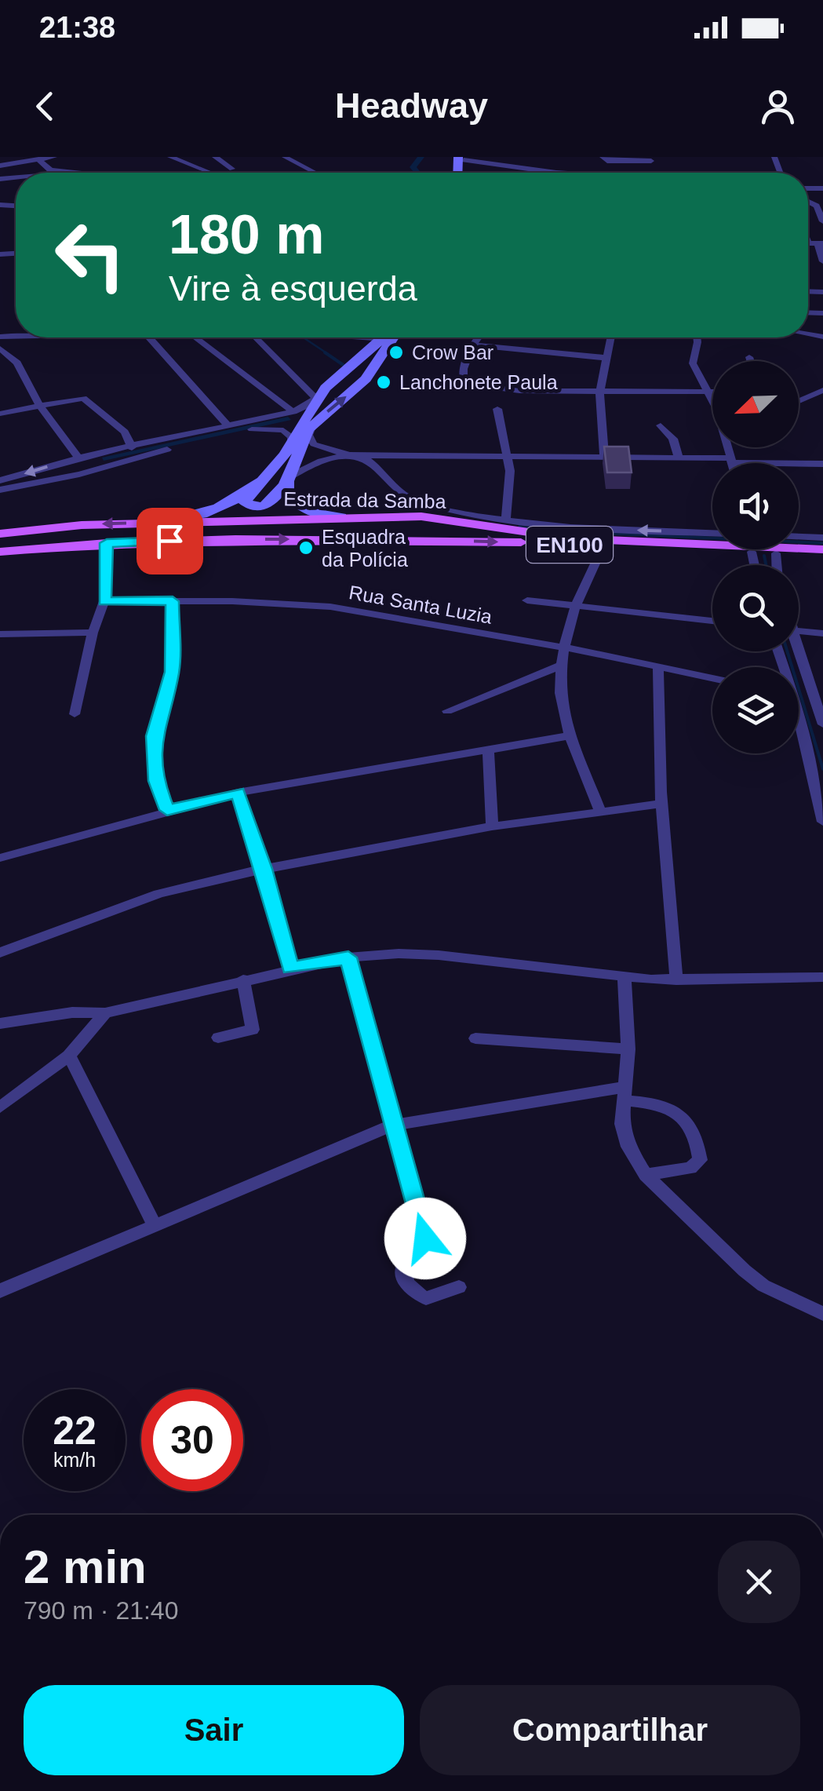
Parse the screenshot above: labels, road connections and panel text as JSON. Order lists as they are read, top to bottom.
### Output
{
  "streets": {
    "main road": ["Estrada da Samba", "EN100"],
    "street": ["Rua Santa Luzia"]
  },
  "places": ["Crow Bar", "Lanchonete Paula", "Esquadra da Polícia"],
  "north": "bottom left",
  "page": {
    "status": "21:38",
    "header": "Headway",
    "turn": ["180 m", "Vire à esquerda"],
    "speed": "22 km/h",
    "limit": "30",
    "heading": ["2 min", "790 m · 21:40"],
    "buttons": ["Sair", "Compartilhar"]
  }
}
